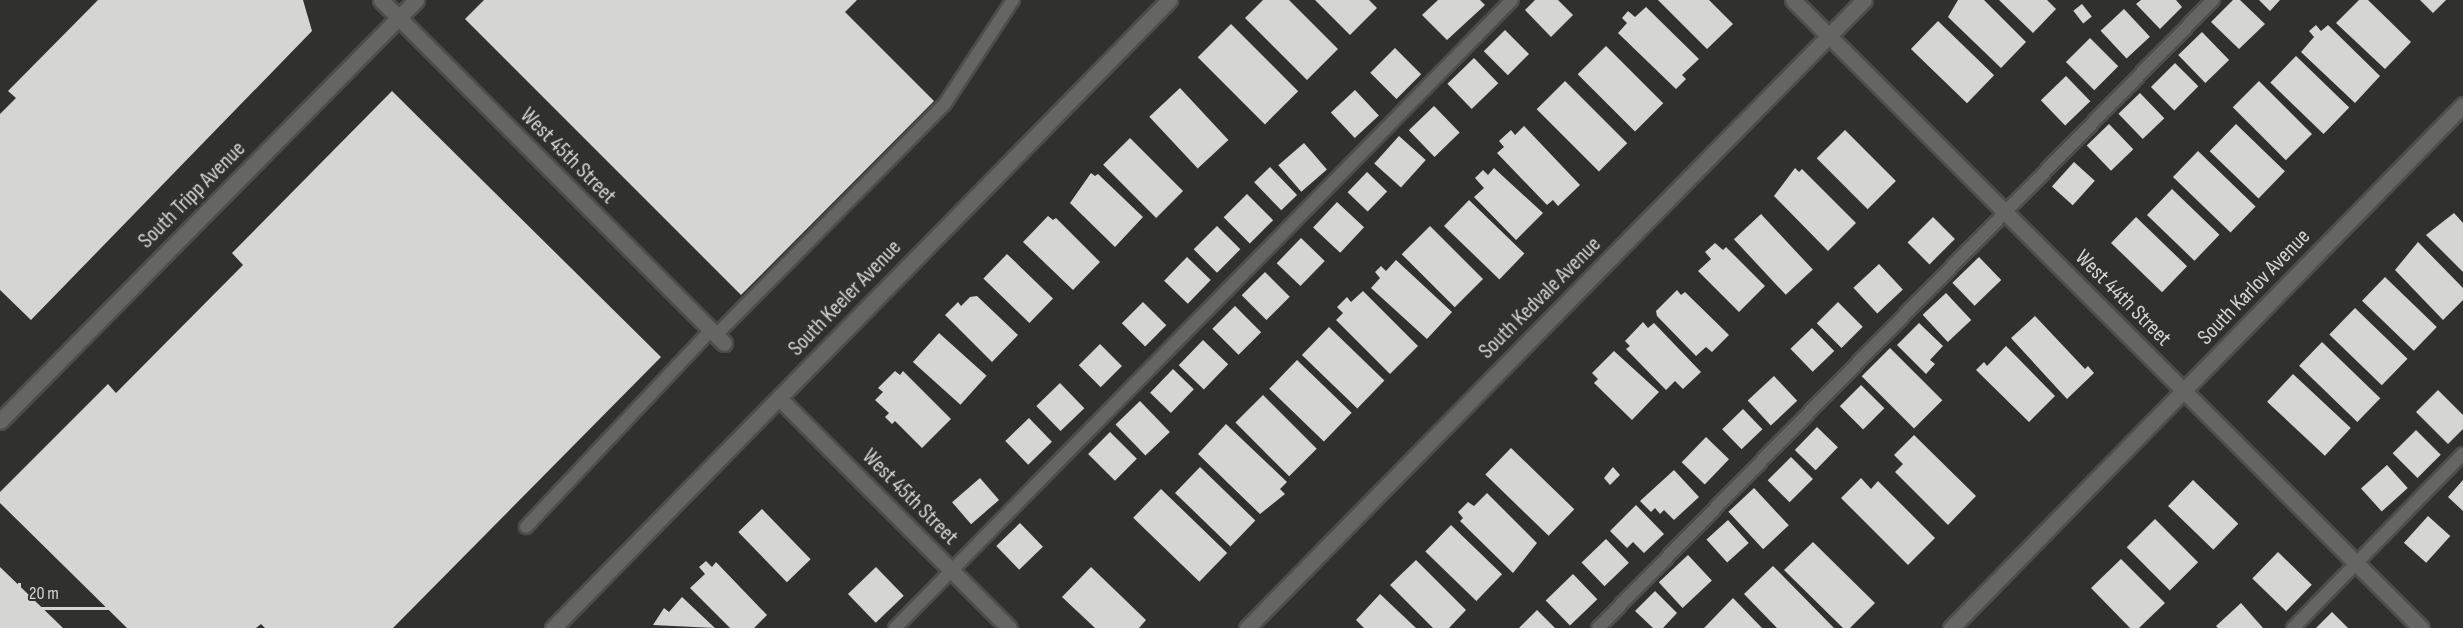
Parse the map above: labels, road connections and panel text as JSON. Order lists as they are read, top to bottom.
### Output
{
  "streets": {
    "street": [
      "West 45th Street",
      "South Tripp Avenue",
      "South Karlov Avenue",
      "South Keeler Avenue",
      "South Kedvale Avenue",
      "West 44th Street"
    ]
  },
  "crossings": [
    ["West 45th Street", "South Tripp Avenue"],
    ["West 45th Street", "South Keeler Avenue"],
    ["South Karlov Avenue", "West 44th Street"],
    ["South Kedvale Avenue", "West 44th Street"]
  ],
  "scale_bar": "20 m"
}
